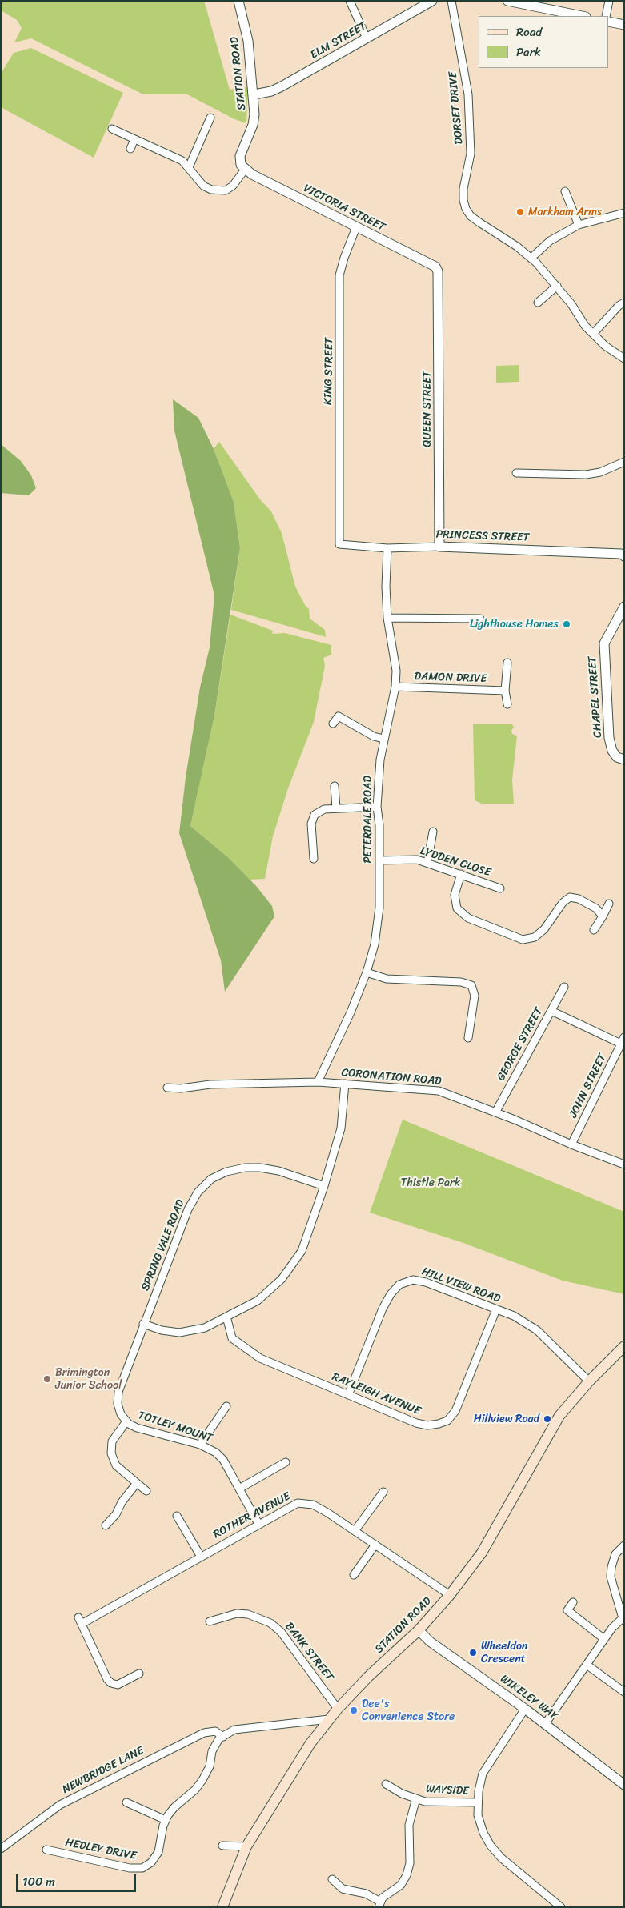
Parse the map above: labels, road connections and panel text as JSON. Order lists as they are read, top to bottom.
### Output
{
  "streets": {
    "main road": ["STATION ROAD"],
    "street": [
      "ELM STREET",
      "DORSET DRIVE",
      "VICTORIA STREET",
      "KING STREET",
      "QUEEN STREET",
      "PRINCESS STREET",
      "DAMON DRIVE",
      "CHAPEL STREET",
      "PETERDALE ROAD",
      "LYDDEN CLOSE",
      "GEORGE STREET",
      "CORONATION ROAD",
      "JOHN STREET",
      "SPRING VALE ROAD",
      "HILL VIEW ROAD",
      "RAYLEIGH AVENUE",
      "TOTLEY MOUNT",
      "ROTHER AVENUE",
      "BANK STREET",
      "WIKELEY WAY",
      "NEWBRIDGE LANE",
      "WAYSIDE",
      "HEDLEY DRIVE"
    ]
  },
  "crossings": [
    ["ELM STREET", "STATION ROAD"],
    ["STATION ROAD", "VICTORIA STREET"],
    ["STATION ROAD", "HILL VIEW ROAD"],
    ["STATION ROAD", "ROTHER AVENUE"],
    ["STATION ROAD", "BANK STREET"],
    ["STATION ROAD", "WIKELEY WAY"],
    ["VICTORIA STREET", "KING STREET"],
    ["VICTORIA STREET", "QUEEN STREET"],
    ["KING STREET", "PRINCESS STREET"],
    ["QUEEN STREET", "PRINCESS STREET"],
    ["PRINCESS STREET", "PETERDALE ROAD"],
    ["DAMON DRIVE", "PETERDALE ROAD"],
    ["PETERDALE ROAD", "LYDDEN CLOSE"],
    ["PETERDALE ROAD", "CORONATION ROAD"],
    ["GEORGE STREET", "CORONATION ROAD"],
    ["CORONATION ROAD", "JOHN STREET"],
    ["SPRING VALE ROAD", "TOTLEY MOUNT"],
    ["HILL VIEW ROAD", "RAYLEIGH AVENUE"],
    ["TOTLEY MOUNT", "ROTHER AVENUE"],
    ["NEWBRIDGE LANE", "HEDLEY DRIVE"]
  ],
  "parks": ["Thistle Park"],
  "places": [
    "Markham Arms",
    "Lighthouse Homes",
    "Brimington Junior School",
    "Hillview Road",
    "Wheeldon Crescent",
    "Dee's Convenience Store"
  ],
  "legend": ["Road", "Park"],
  "scale_bar": "100 m"
}
